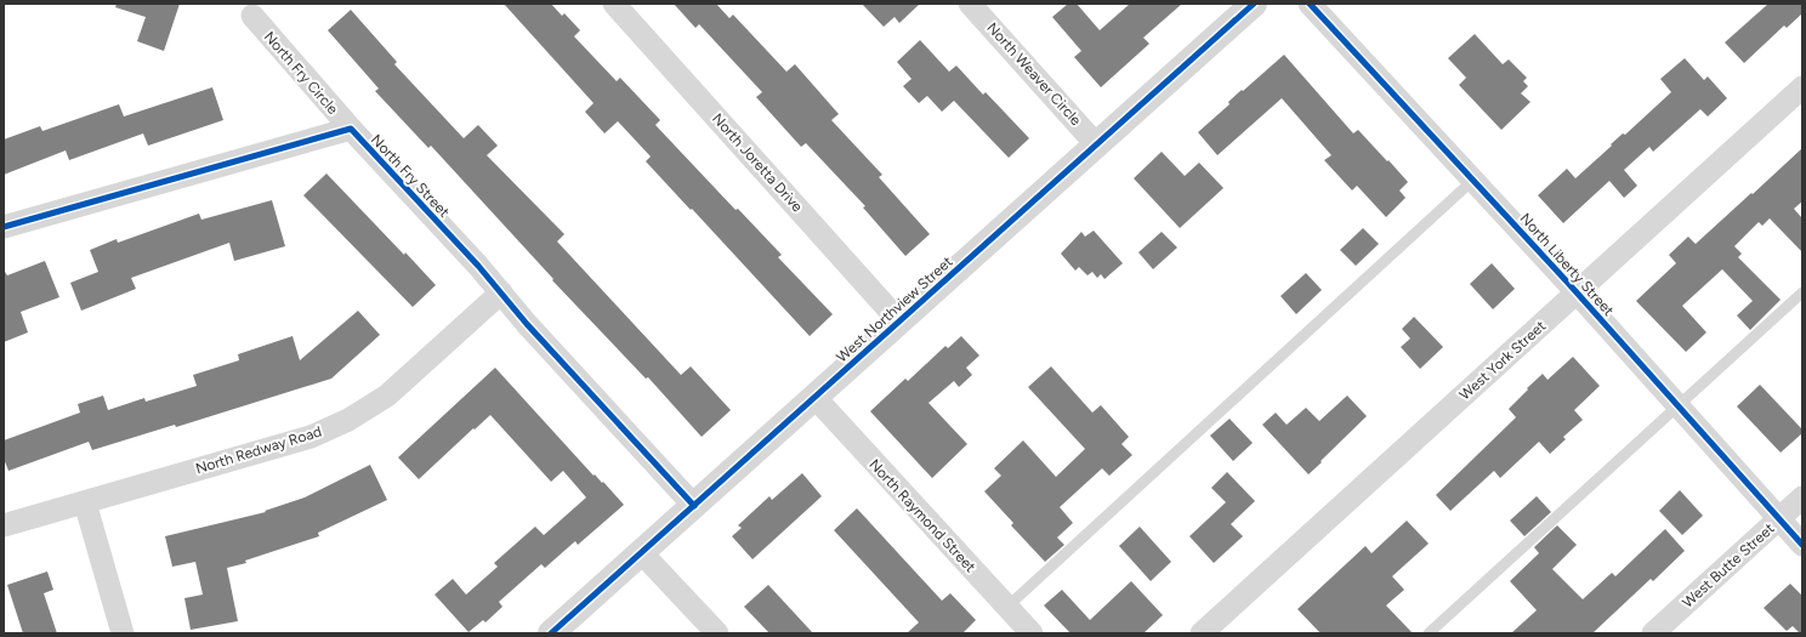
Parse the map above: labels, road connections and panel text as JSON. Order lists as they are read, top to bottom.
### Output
{
  "streets": {
    "street": [
      "North Fry Circle",
      "North Weaver Circle",
      "North Joretta Drive",
      "North Fry Street",
      "North Liberty Street",
      "West Northview Street",
      "West York Street",
      "North Redway Road",
      "North Raymond Street",
      "West Butte Street"
    ]
  },
  "crossings": [
    ["North Fry Circle", "North Fry Street"],
    ["North Weaver Circle", "West Northview Street"],
    ["North Joretta Drive", "West Northview Street"],
    ["North Fry Street", "West Northview Street"],
    ["North Fry Street", "North Redway Road"],
    ["North Liberty Street", "West York Street"],
    ["North Liberty Street", "West Butte Street"],
    ["West Northview Street", "North Raymond Street"]
  ]
}
